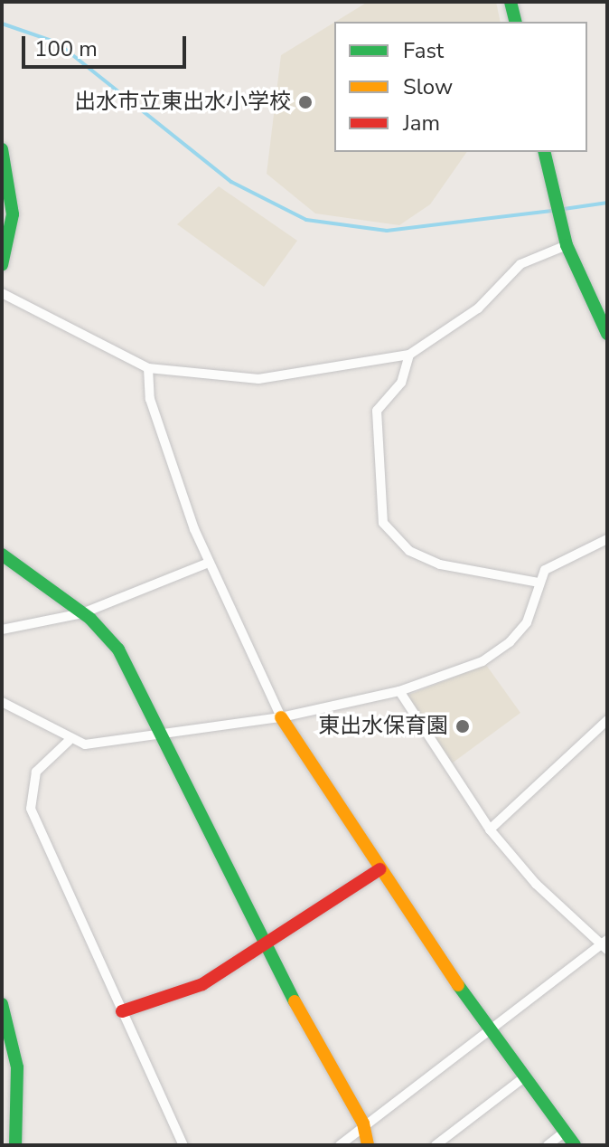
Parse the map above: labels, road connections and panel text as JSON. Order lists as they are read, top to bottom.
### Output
{
  "places": ["出水市立東出水小学校", "東出水保育園"],
  "legend": ["Fast", "Slow", "Jam"],
  "scale_bar": "100 m"
}
